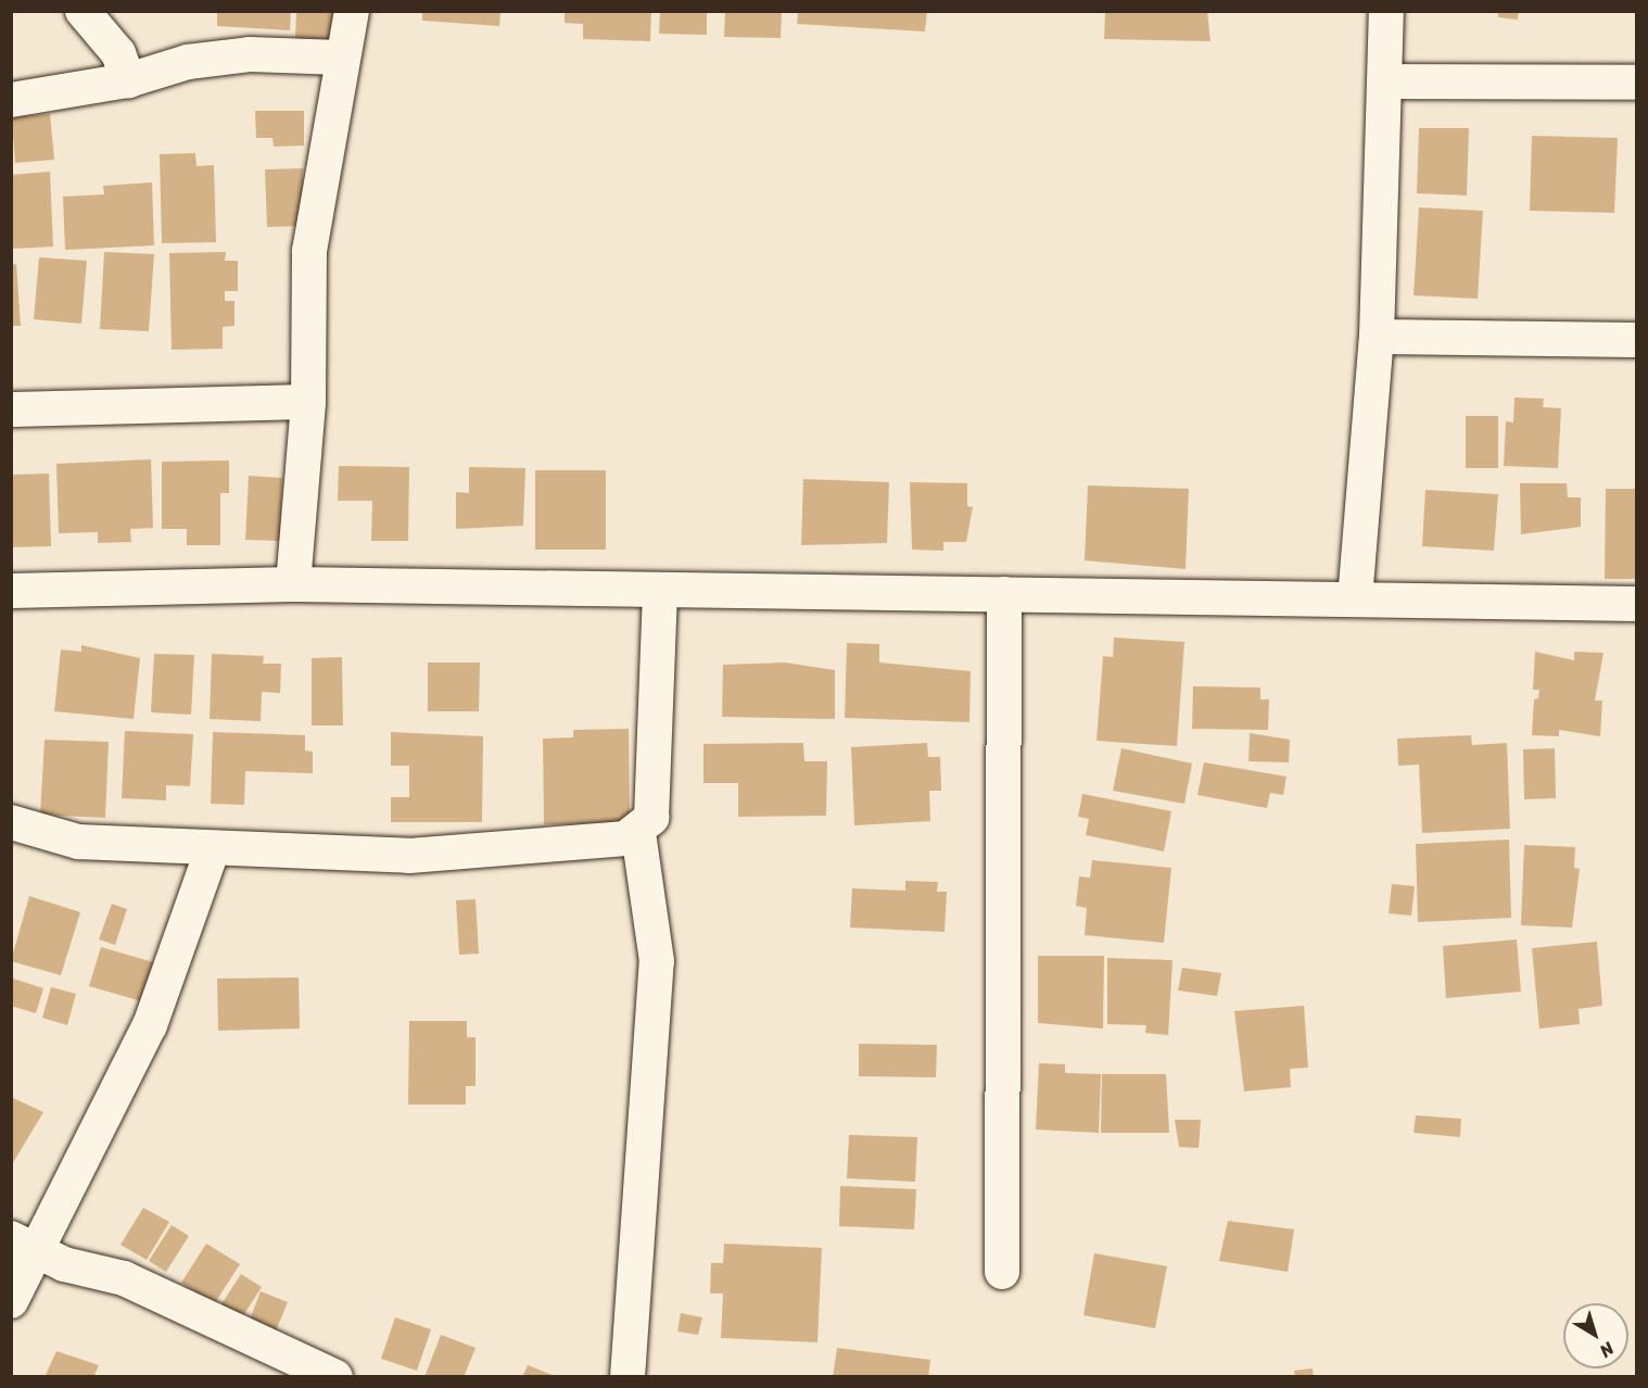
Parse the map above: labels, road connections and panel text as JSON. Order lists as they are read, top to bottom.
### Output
{
  "north": "bottom right"
}
